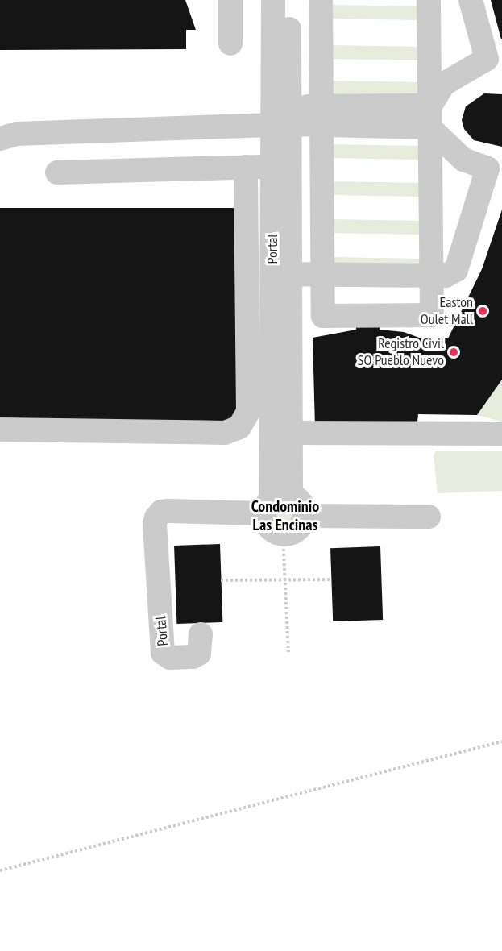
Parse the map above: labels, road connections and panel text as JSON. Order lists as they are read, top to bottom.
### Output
{
  "streets": {
    "street": ["Portal"]
  },
  "districts": ["Condominio Las Encinas"],
  "places": ["Easton Oulet Mall", "Registro Civil SO Pueblo Nuevo"]
}
